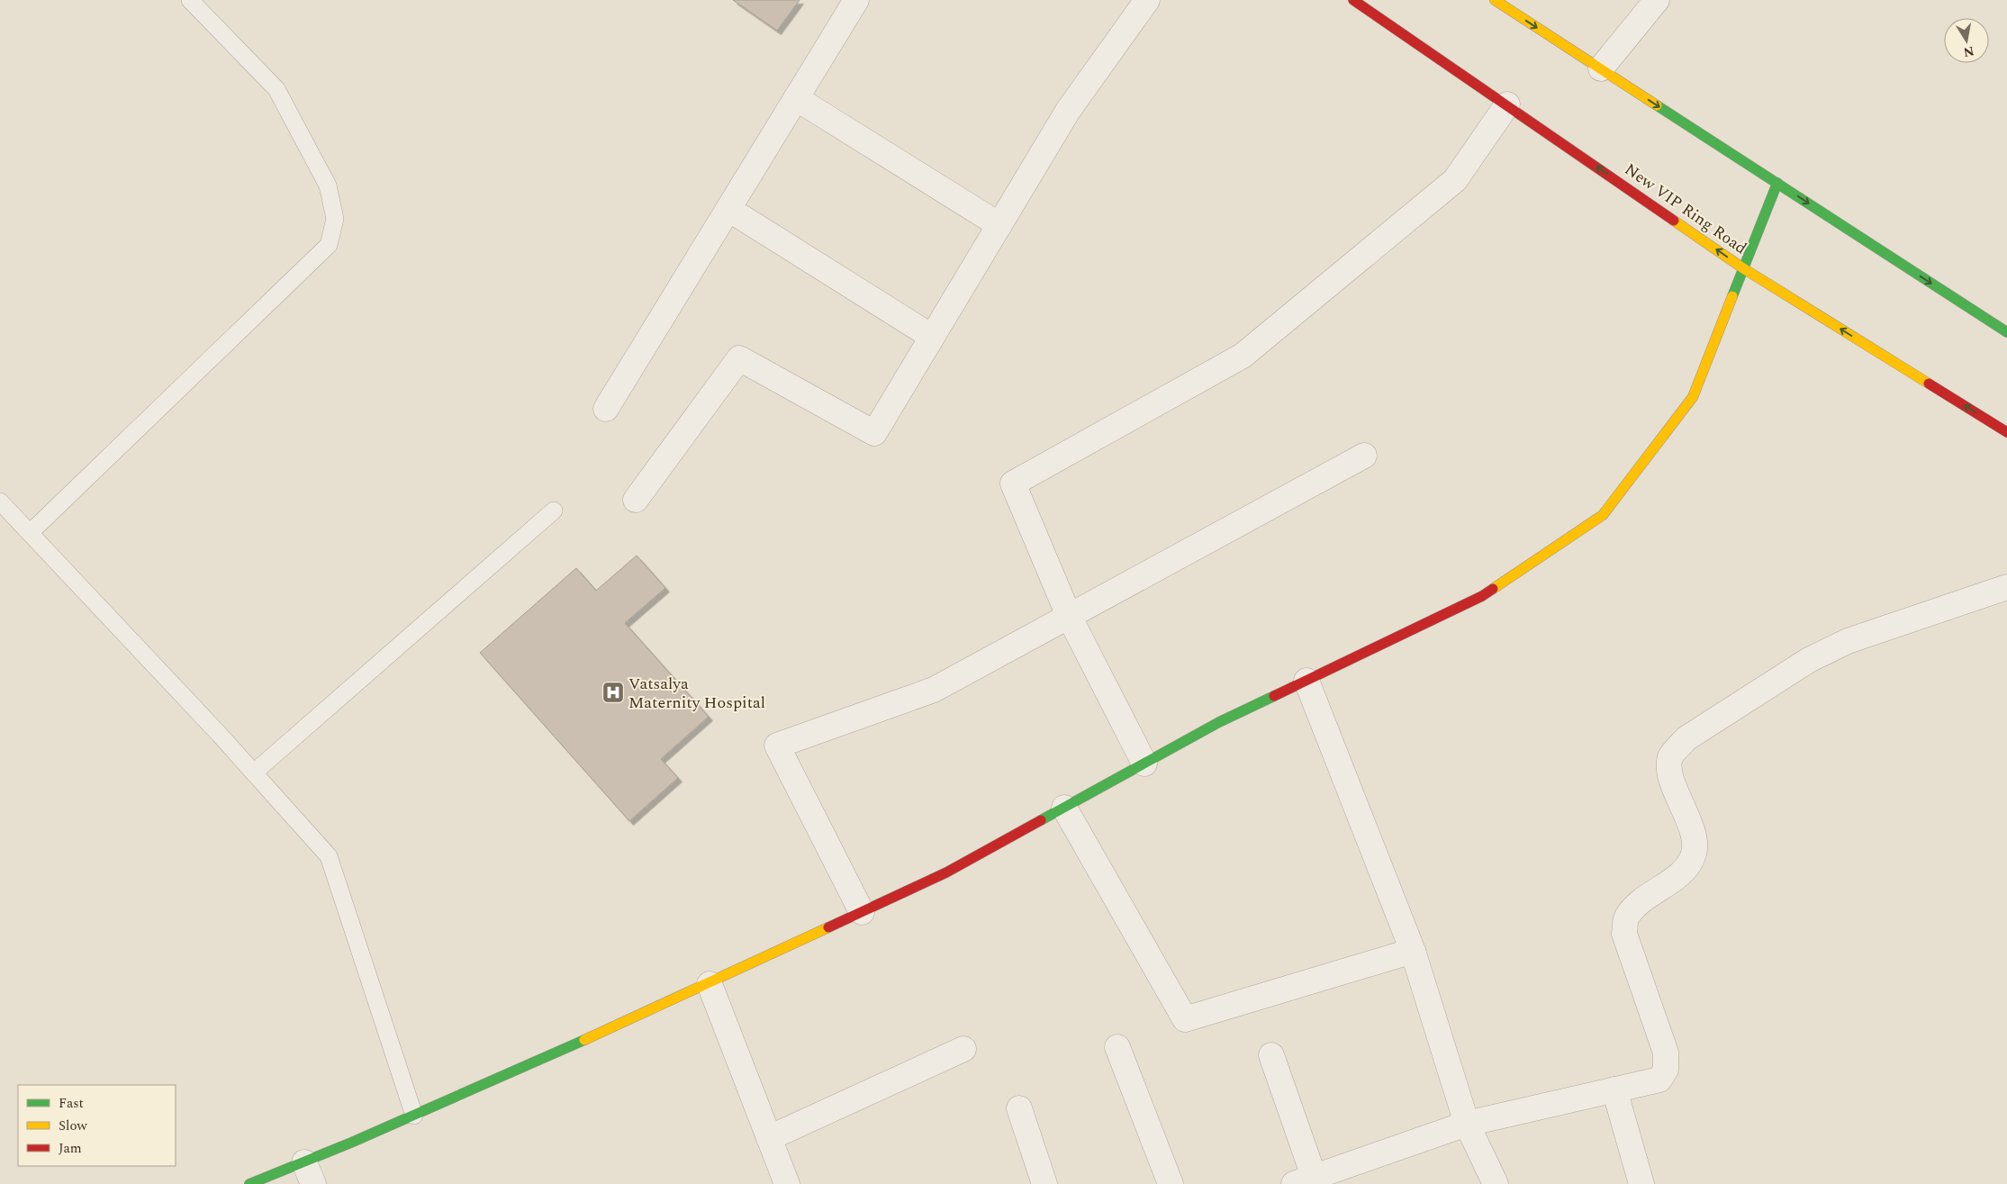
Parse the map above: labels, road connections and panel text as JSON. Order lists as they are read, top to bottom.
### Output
{
  "streets": {
    "street": ["New VIP Ring Road"]
  },
  "places": {
    "hospital": ["Vatsalya Maternity Hospital"]
  },
  "legend": ["Fast", "Slow", "Jam"],
  "north": "bottom"
}
